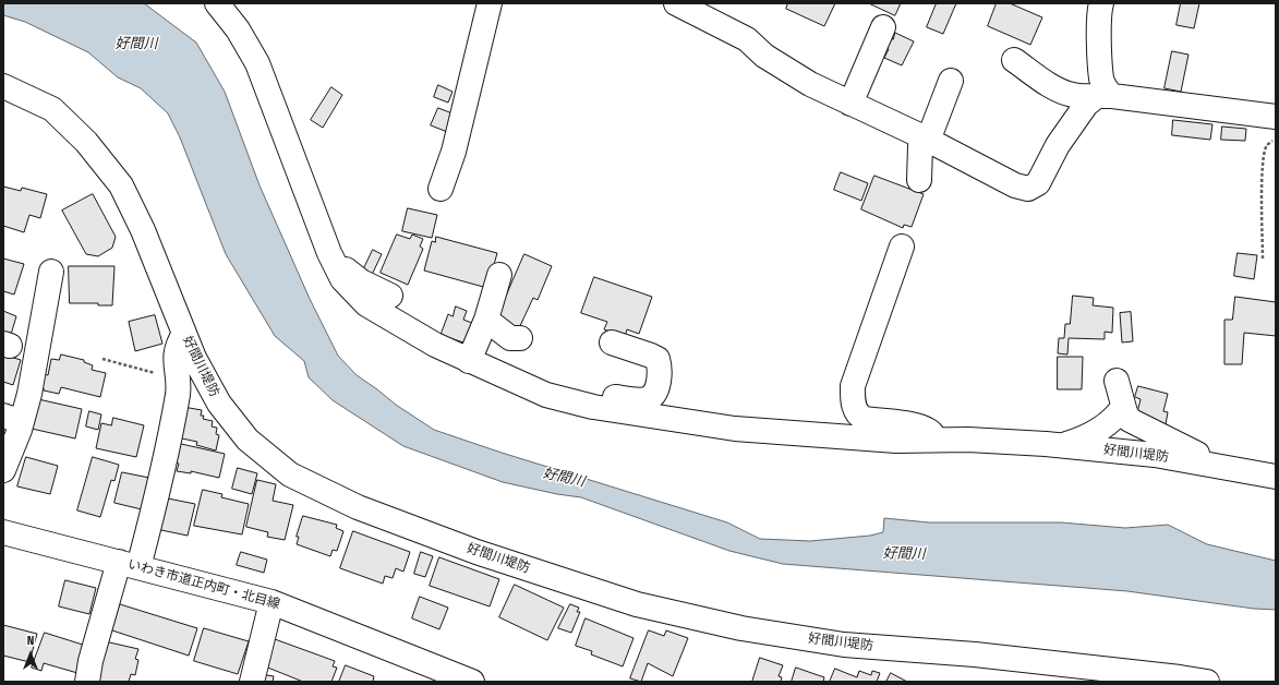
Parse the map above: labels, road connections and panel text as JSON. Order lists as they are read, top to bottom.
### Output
{
  "streets": {
    "street": ["好間川堤防", "いわき市道正内町・北目線"]
  },
  "water": ["好間川"],
  "north": "top"
}
